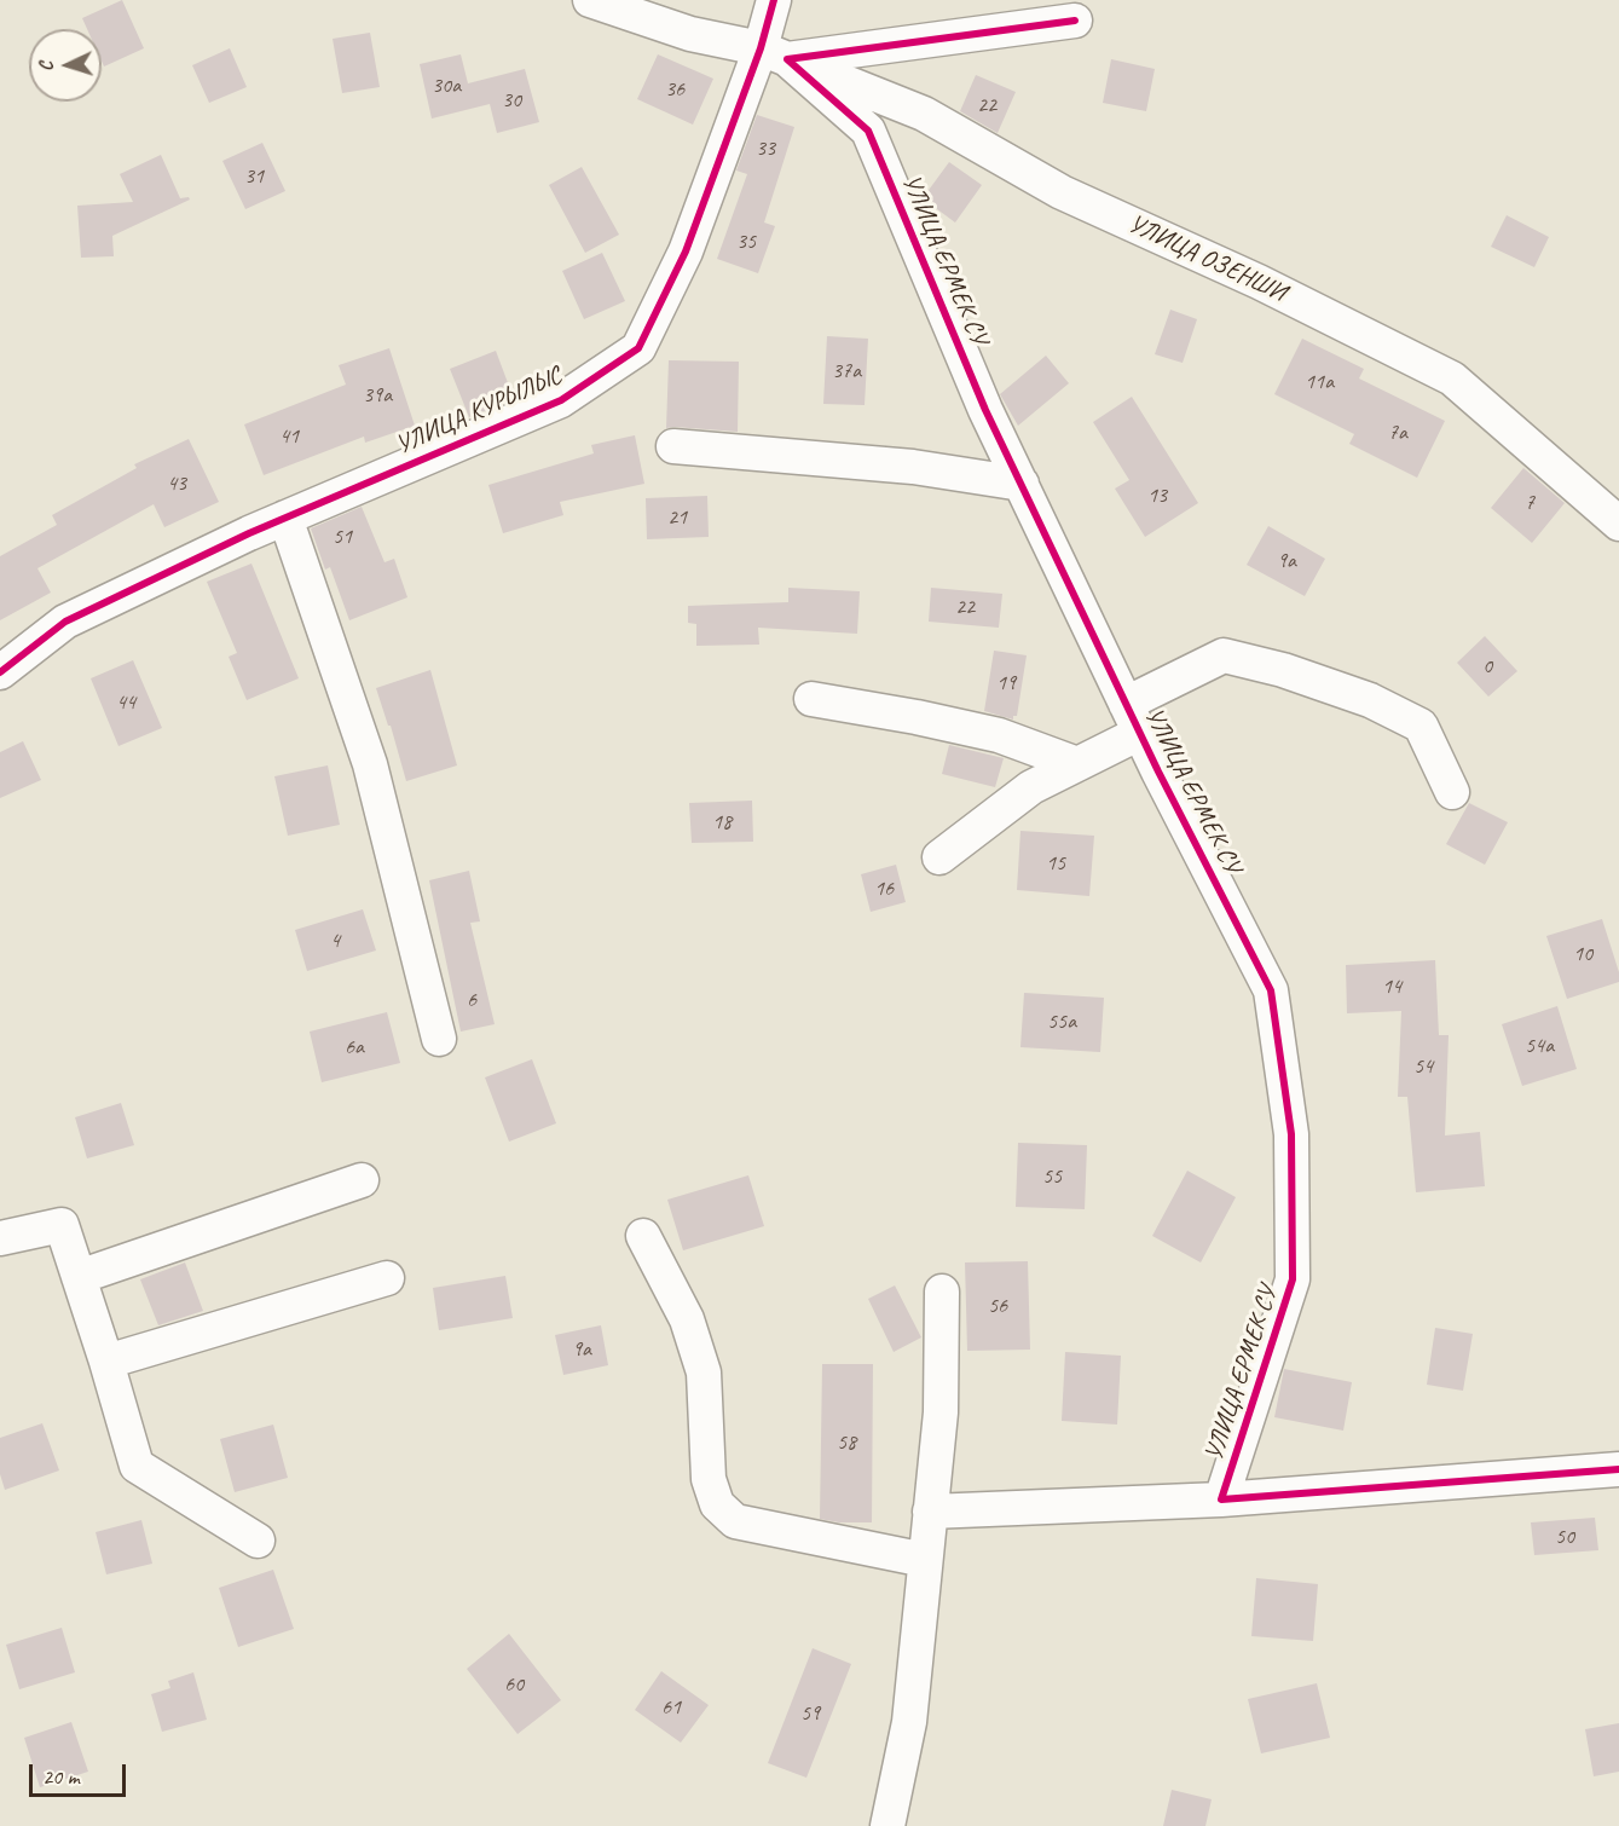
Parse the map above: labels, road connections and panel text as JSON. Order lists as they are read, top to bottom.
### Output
{
  "streets": {
    "street": ["УЛИЦА ОЗЕНШИ", "УЛИЦА ЕРМЕК СУ", "УЛИЦА КУРЫЛЫС"]
  },
  "crossings": [
    ["УЛИЦА ОЗЕНШИ", "УЛИЦА ЕРМЕК СУ"],
    ["УЛИЦА ОЗЕНШИ", "УЛИЦА КУРЫЛЫС"],
    ["УЛИЦА ЕРМЕК СУ", "УЛИЦА КУРЫЛЫС"]
  ],
  "house_numbers": [
    "30а",
    "36",
    "30",
    "22",
    "33",
    "31",
    "35",
    "37а",
    "11а",
    "39а",
    "7а",
    "41",
    "43",
    "13",
    "7",
    "21",
    "51",
    "9а",
    "22",
    "0",
    "19",
    "44",
    "18",
    "15",
    "16",
    "4",
    "10",
    "14",
    "6",
    "55а",
    "54а",
    "6а",
    "54",
    "55",
    "56",
    "9а",
    "58",
    "50",
    "60",
    "61",
    "59"
  ],
  "scale_bar": "20 m",
  "north": "left"
}
